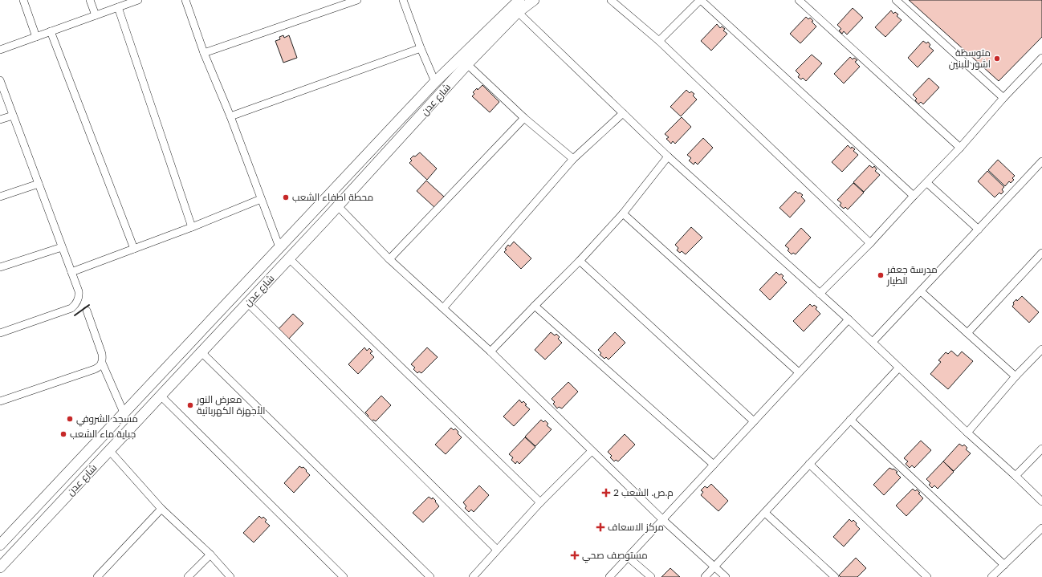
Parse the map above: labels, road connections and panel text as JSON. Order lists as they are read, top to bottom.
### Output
{
  "streets": {
    "street": ["شارع عدن"]
  },
  "places": {
    "other": [
      "متوسطة اشور للبنين",
      "محطة اطفاء الشعب",
      "مدرسة جعفر الطيار",
      "معرض النور الأجهزة الكهربائية",
      "مسجد الشروفي",
      "جباية ماء الشعب"
    ],
    "health": ["م.ص. الشعب 2", "مركز الاسعاف", "مستوصف صحي"]
  }
}
